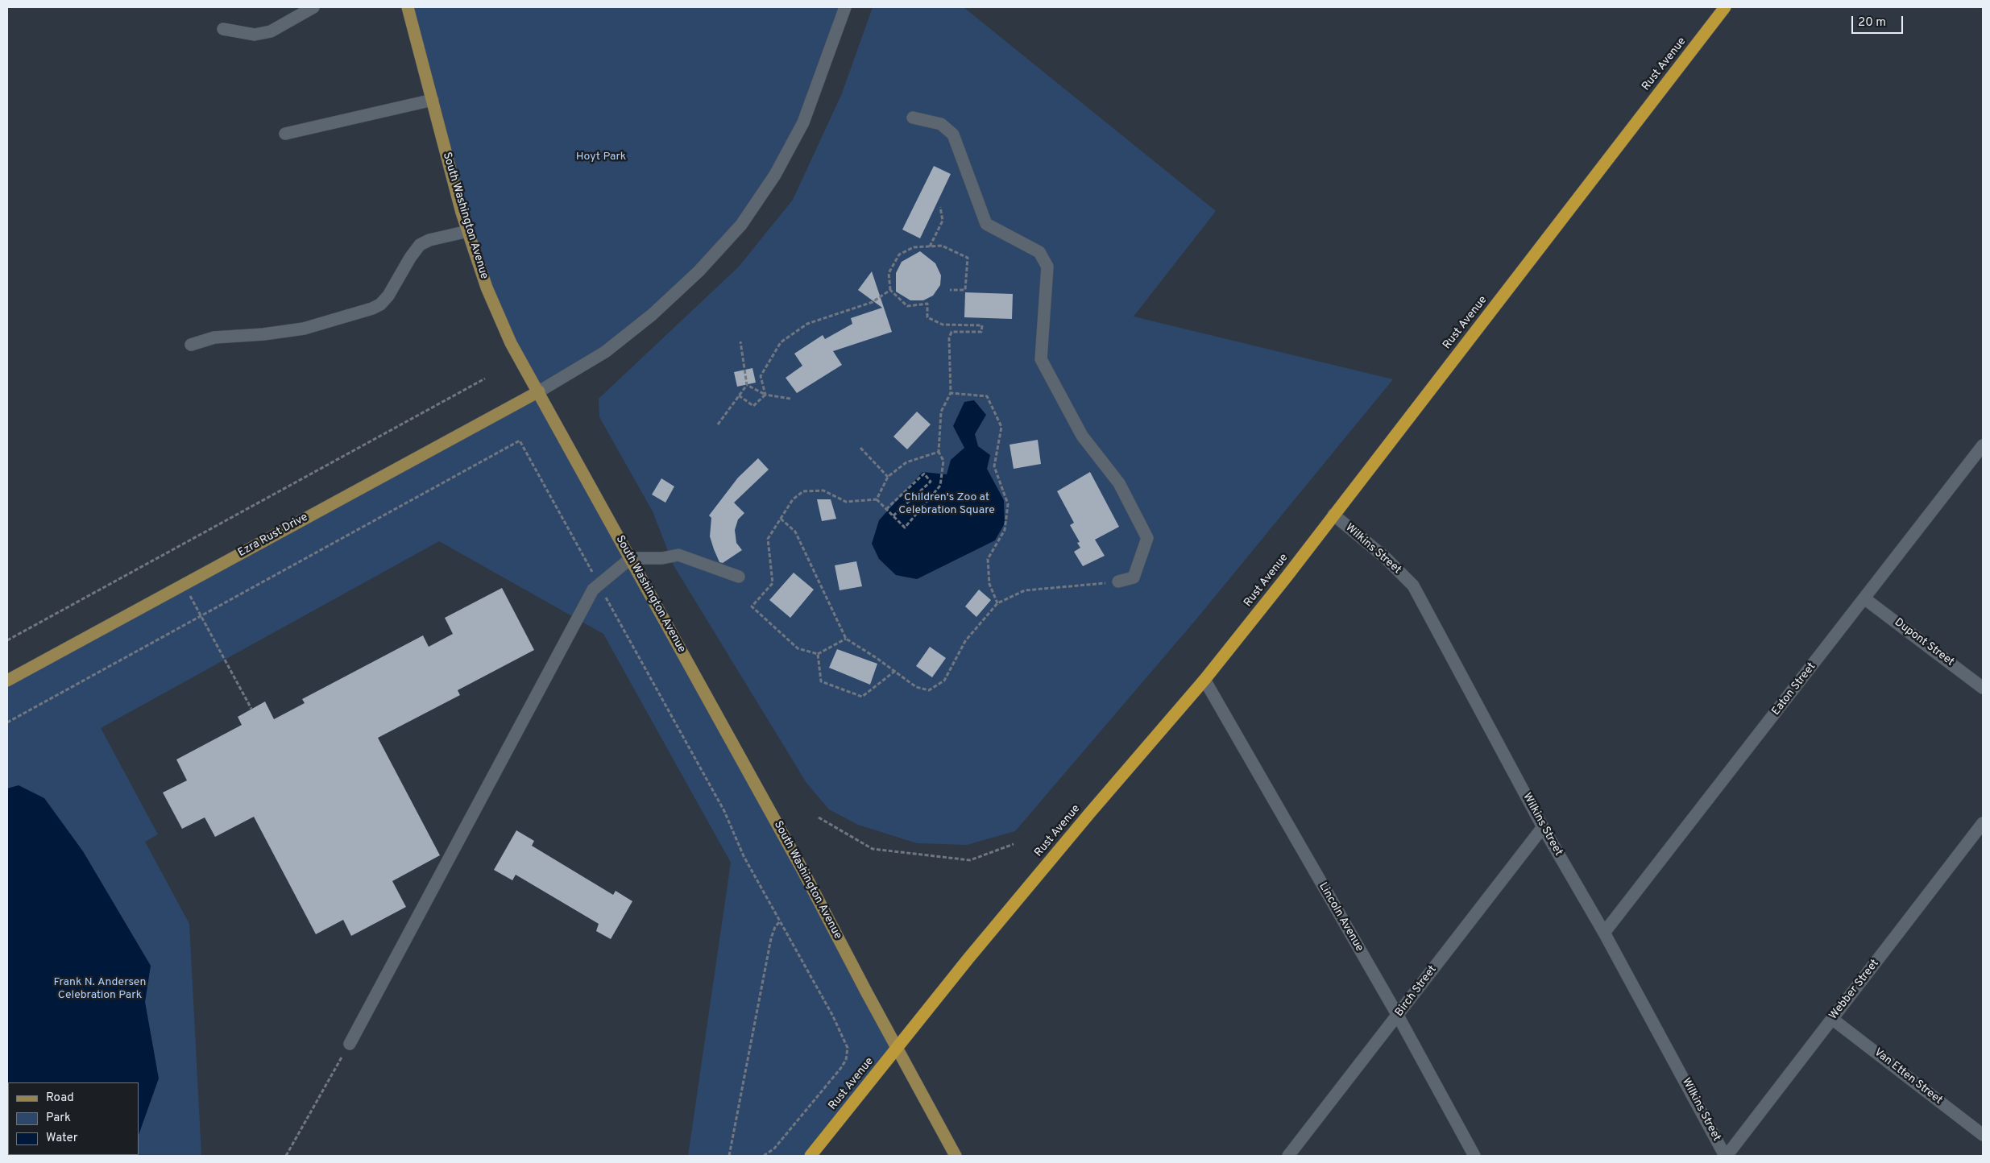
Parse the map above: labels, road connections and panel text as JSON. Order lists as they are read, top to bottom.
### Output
{
  "streets": {
    "highway": ["Rust Avenue"],
    "main road": ["South Washington Avenue", "Ezra Rust Drive"],
    "street": [
      "Wilkins Street",
      "Dupont Street",
      "Eaton Street",
      "Lincoln Avenue",
      "Webber Street",
      "Birch Street",
      "Van Etten Street"
    ]
  },
  "crossings": [
    ["Rust Avenue", "South Washington Avenue"],
    ["Rust Avenue", "Wilkins Street"],
    ["Rust Avenue", "Lincoln Avenue"],
    ["South Washington Avenue", "Ezra Rust Drive"],
    ["Wilkins Street", "Eaton Street"],
    ["Wilkins Street", "Webber Street"],
    ["Wilkins Street", "Birch Street"],
    ["Dupont Street", "Eaton Street"],
    ["Lincoln Avenue", "Birch Street"],
    ["Webber Street", "Van Etten Street"]
  ],
  "parks": ["Hoyt Park", "Children's Zoo at Celebration Square", "Frank N. Andersen Celebration Park"],
  "legend": ["Road", "Park", "Water"],
  "scale_bar": "20 m"
}
